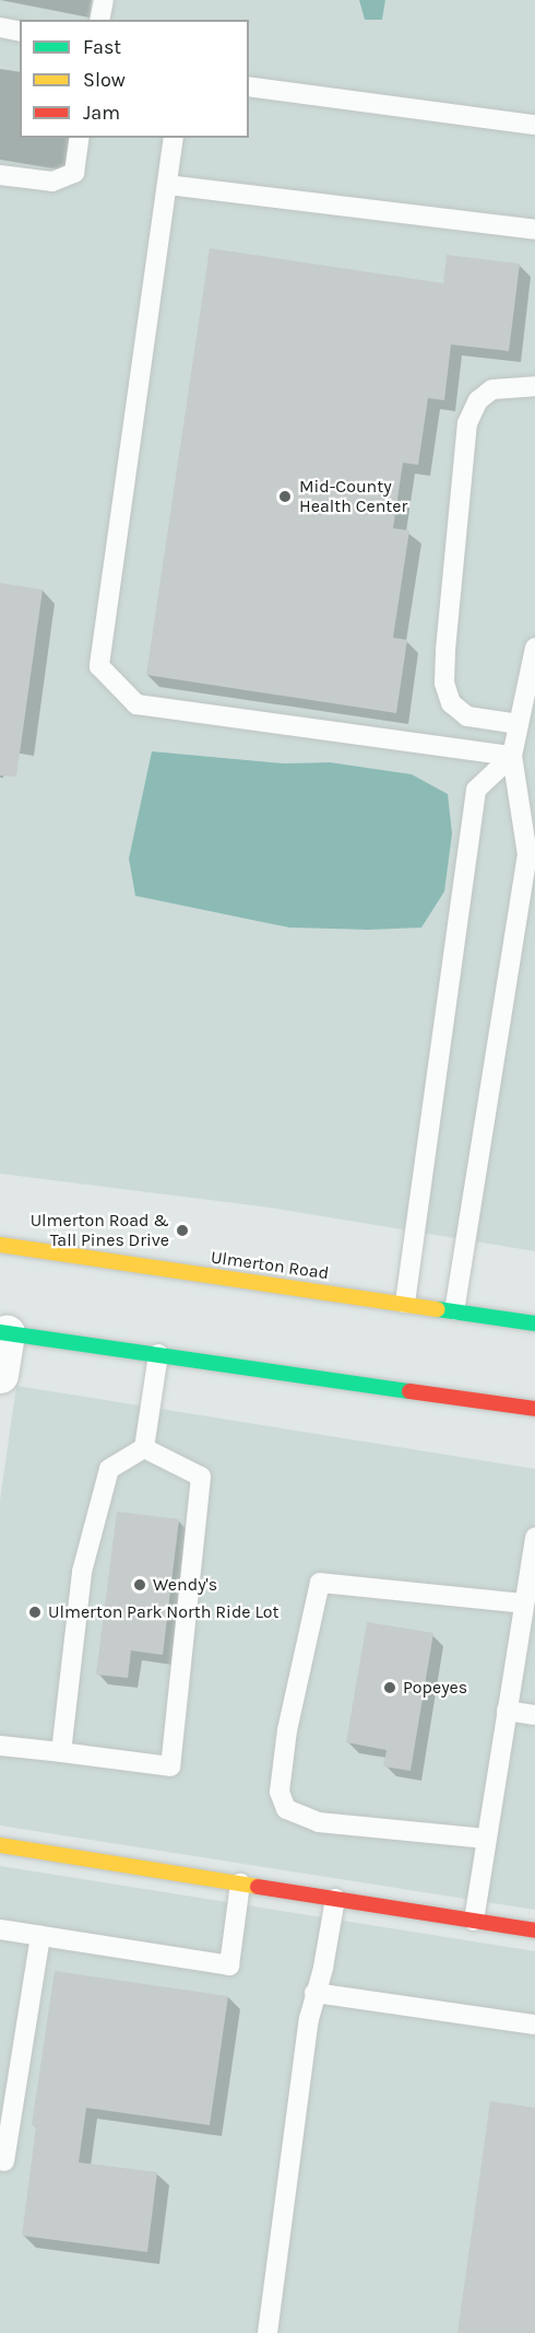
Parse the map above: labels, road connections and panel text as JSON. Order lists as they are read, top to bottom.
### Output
{
  "streets": {
    "main road": ["Ulmerton Road"]
  },
  "places": [
    "Mid-County Health Center",
    "Ulmerton Road & Tall Pines Drive",
    "Wendy's",
    "Ulmerton Park North Ride Lot",
    "Popeyes"
  ],
  "legend": ["Fast", "Slow", "Jam"]
}
